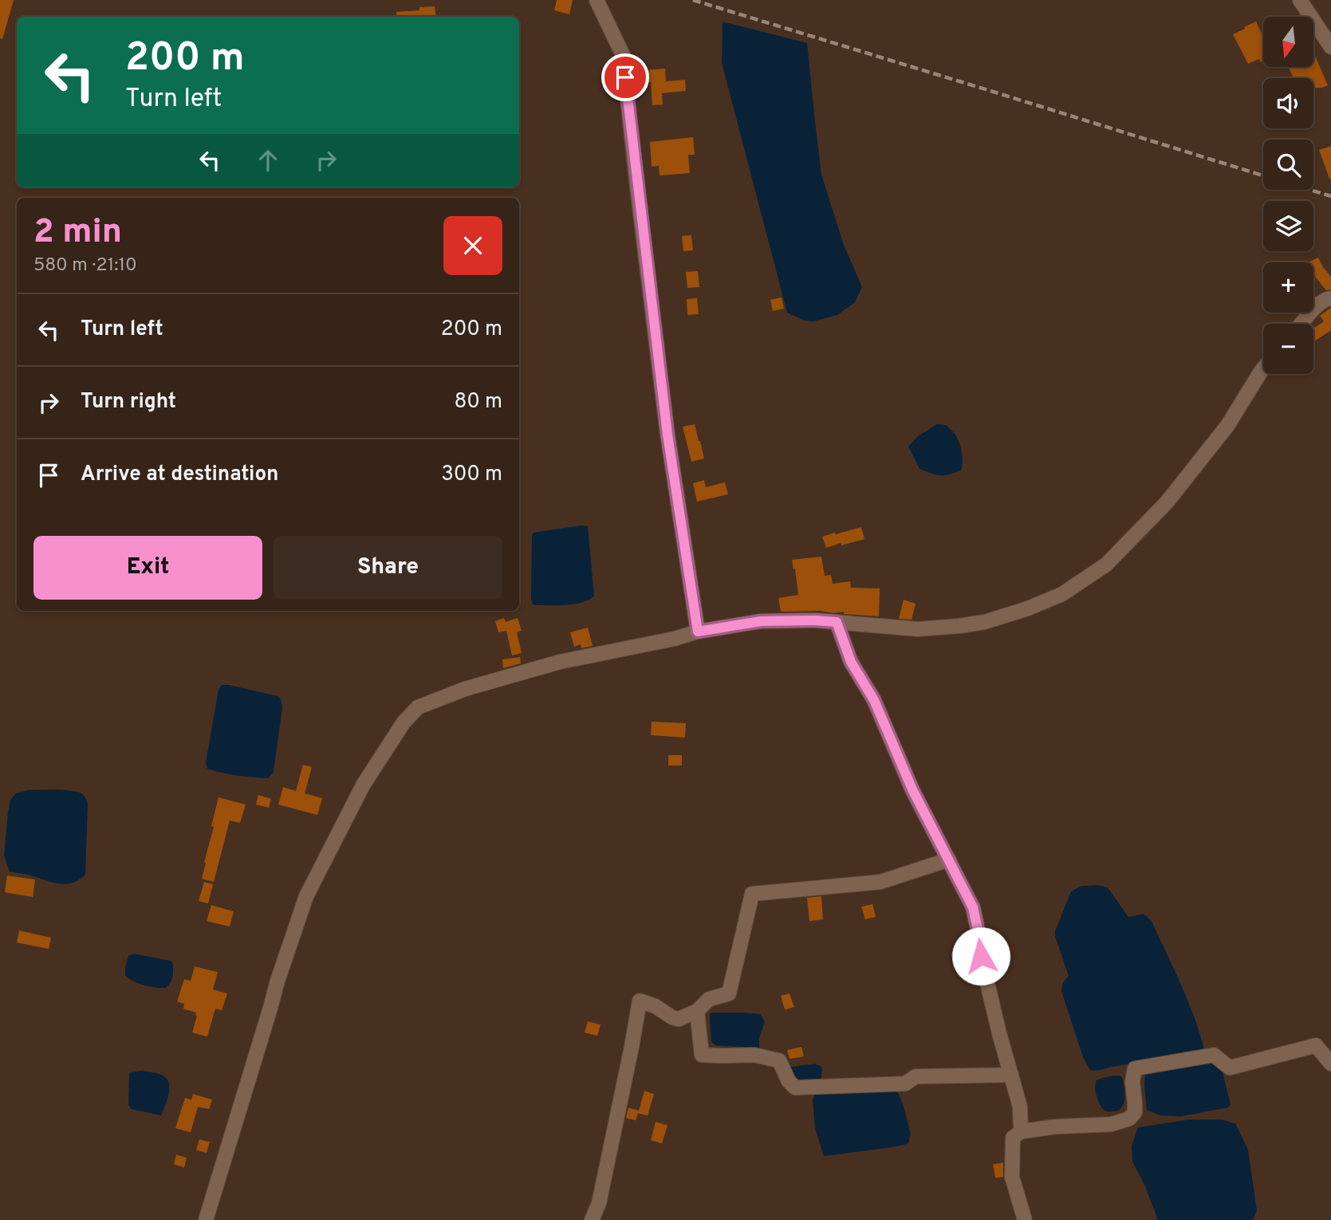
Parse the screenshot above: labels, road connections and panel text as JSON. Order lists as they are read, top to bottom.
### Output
{
  "north": "bottom",
  "page": {
    "map_buttons": ["+", "−"],
    "turn": ["200 m", "Turn left"],
    "heading": ["2 min", "580 m · 21:10"],
    "list": [
      {
        "name": "Turn left",
        "value": "200 m"
      },
      {
        "name": "Turn right",
        "value": "80 m"
      },
      {
        "name": "Arrive at destination",
        "value": "300 m"
      }
    ],
    "buttons": ["Exit", "Share"]
  }
}
